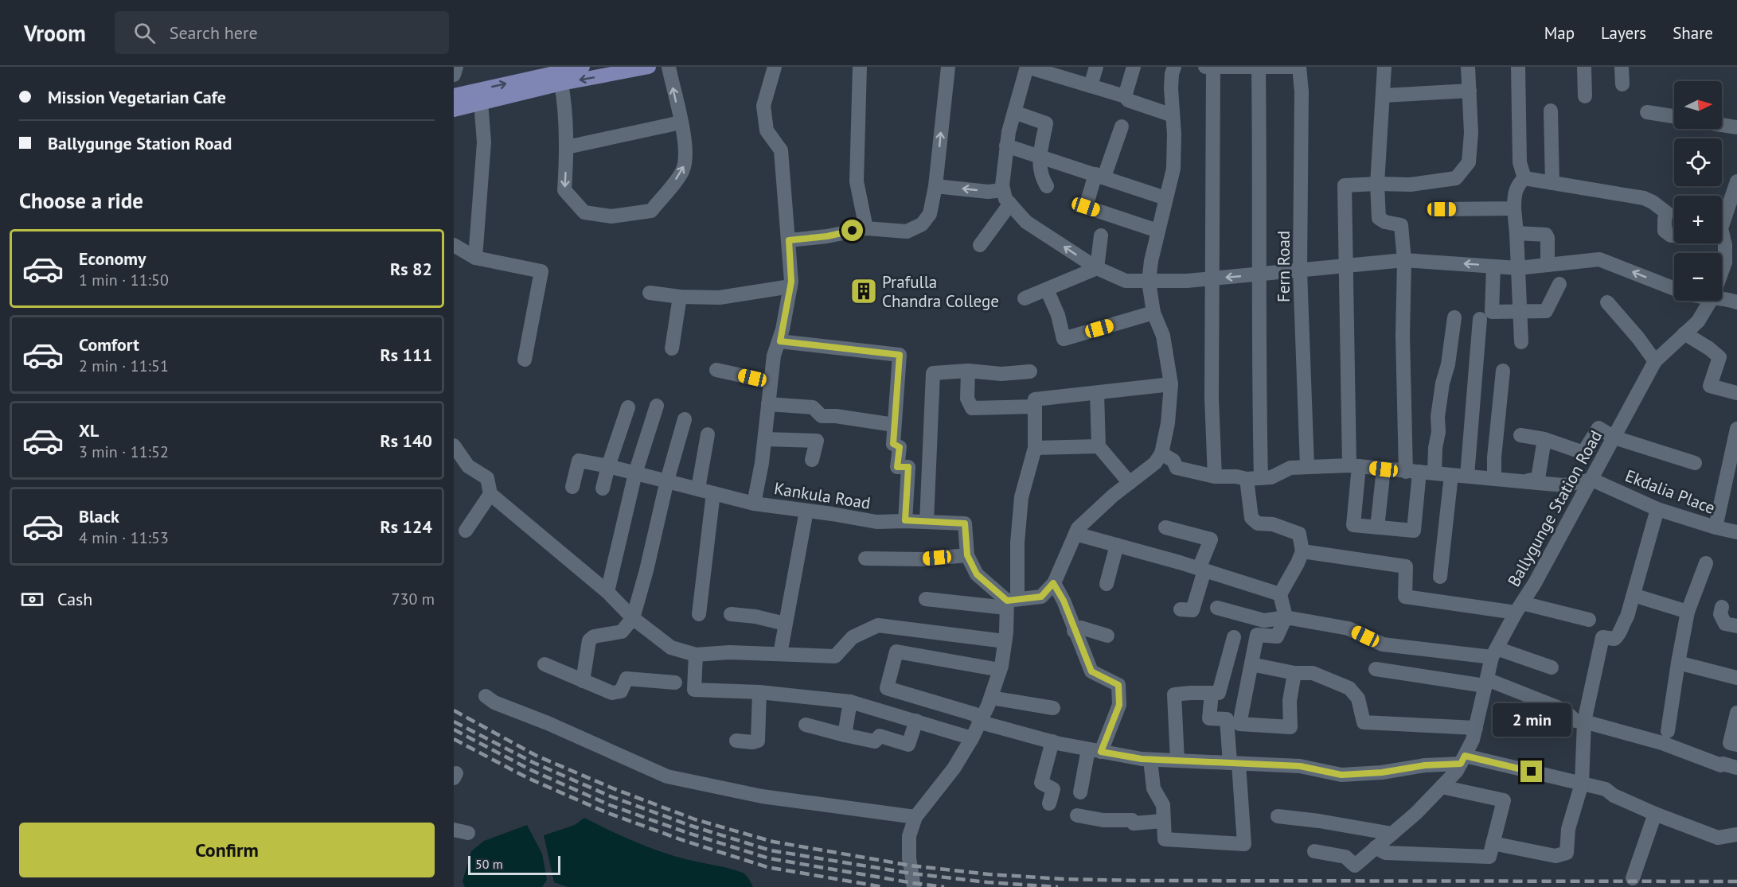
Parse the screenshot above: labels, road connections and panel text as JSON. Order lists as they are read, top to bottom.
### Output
{
  "streets": {
    "street": [
      "Fern Road",
      "Ekdalia Place",
      "Kankula Road",
      "Ballygunge Station Road"
    ]
  },
  "crossings": [
    ["Ekdalia Place", "Ballygunge Station Road"]
  ],
  "places": {
    "building": ["Prafulla Chandra College"]
  },
  "scale_bar": "50 m",
  "north": "right",
  "page": {
    "header": "Vroom",
    "search": "Search here",
    "nav": ["Map", "Layers", "Share"],
    "banner": ["Mission Vegetarian Cafe", "Ballygunge Station Road"],
    "map_buttons": ["+", "−"],
    "heading": "Choose a ride",
    "list": [
      {
        "name": "Economy",
        "note": "1 min · 11:50",
        "value": "Rs 82"
      },
      {
        "name": "Comfort",
        "note": "2 min · 11:51",
        "value": "Rs 111"
      },
      {
        "name": "XL",
        "note": "3 min · 11:52",
        "value": "Rs 140"
      },
      {
        "name": "Black",
        "note": "4 min · 11:53",
        "value": "Rs 124"
      }
    ],
    "pay": ["Cash", "730 m"],
    "bubble": "2 min",
    "buttons": "Confirm",
    "scale": "50 m"
  }
}
